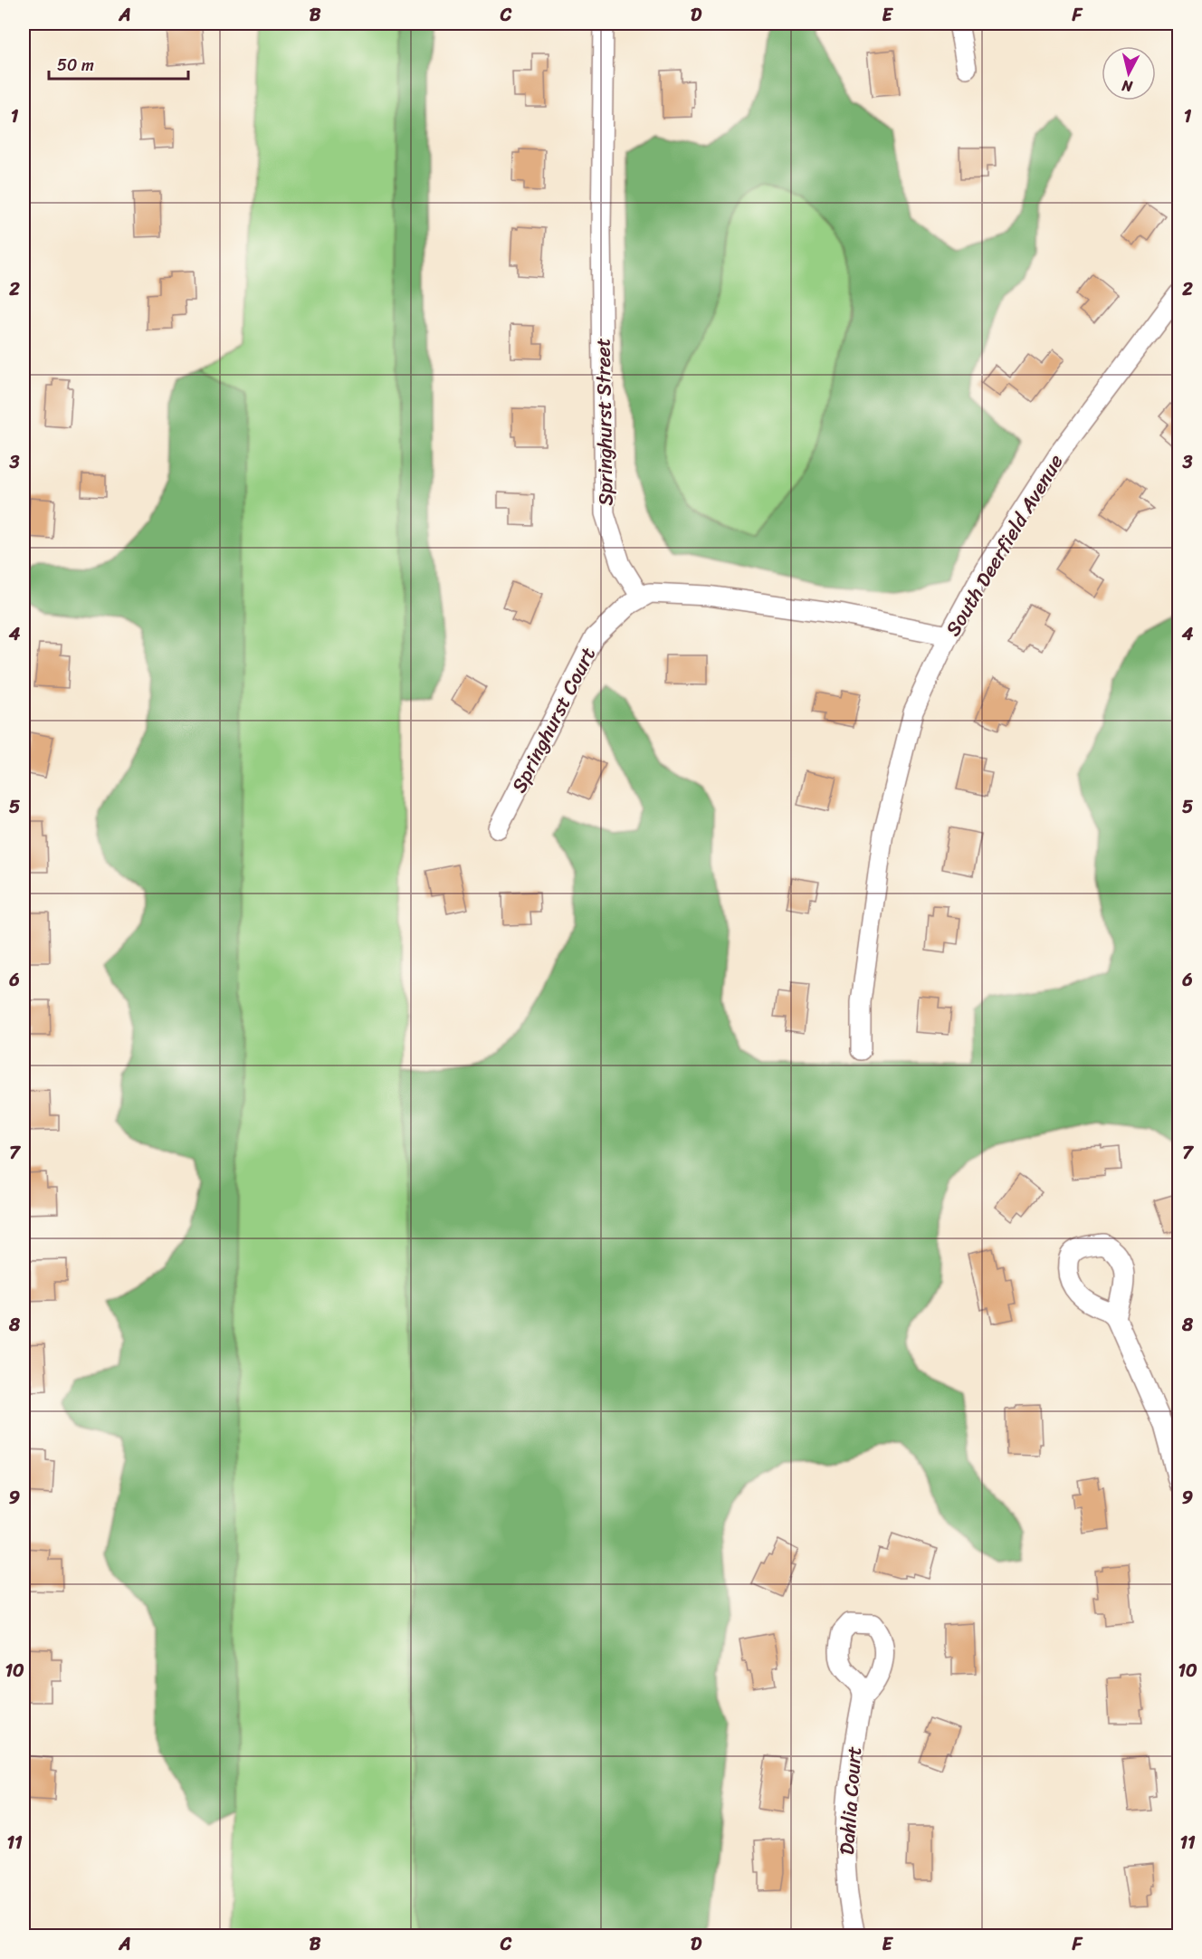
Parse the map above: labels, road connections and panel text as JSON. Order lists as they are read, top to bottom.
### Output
{
  "streets": {
    "street": [
      "Springhurst Street",
      "South Deerfield Avenue",
      "Springhurst Court",
      "Dahlia Court"
    ]
  },
  "crossings": [
    ["Springhurst Street", "Springhurst Court"]
  ],
  "scale_bar": "50 m",
  "north": "bottom",
  "grid": {
    "columns": [
      "A",
      "B",
      "C",
      "D",
      "E",
      "F"
    ],
    "rows": [
      "1",
      "2",
      "3",
      "4",
      "5",
      "6",
      "7",
      "8",
      "9",
      "10",
      "11"
    ]
  }
}
